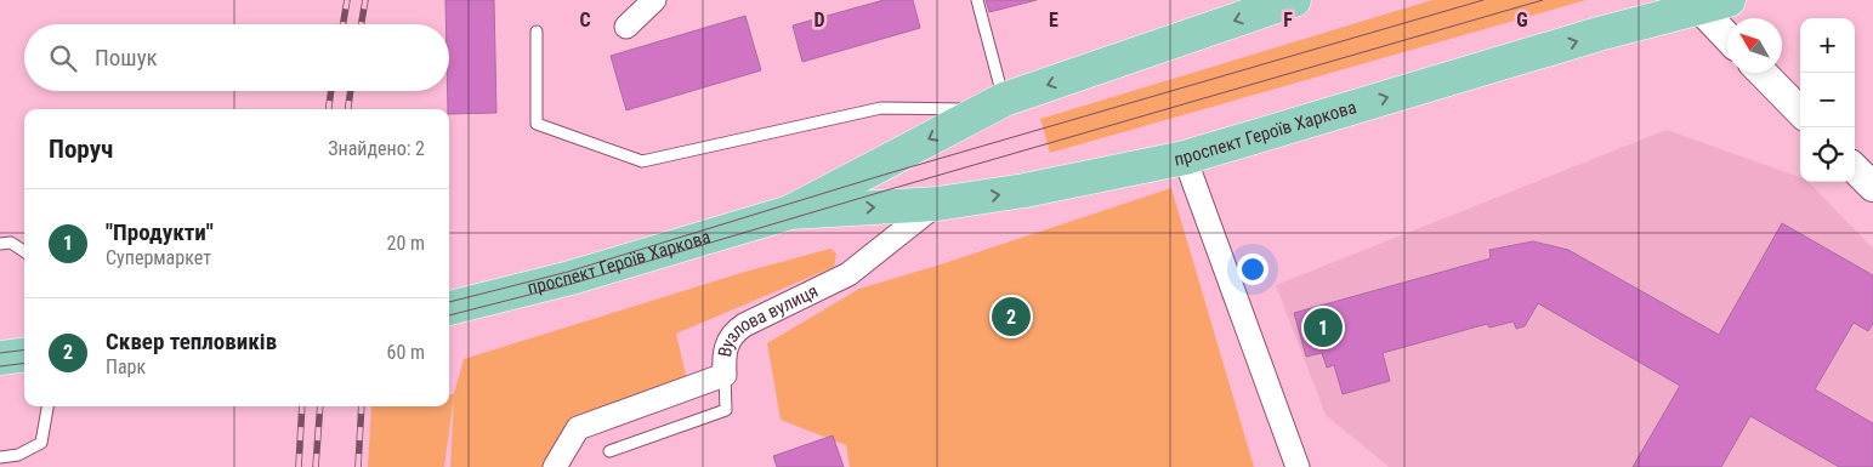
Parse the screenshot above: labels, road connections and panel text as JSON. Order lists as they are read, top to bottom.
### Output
{
  "streets": {
    "main road": ["проспект Героїв Харкова"],
    "street": ["Вузлова вулиця"]
  },
  "crossings": [
    ["проспект Героїв Харкова", "Вузлова вулиця"]
  ],
  "north": "top left",
  "page": {
    "map_buttons": ["+", "−"],
    "search": "Пошук",
    "heading": ["Поруч", "Знайдено: 2"],
    "list": [
      {
        "mark": "1",
        "name": "\"Продукти\"",
        "note": "Супермаркет",
        "value": "20 m"
      },
      {
        "mark": "2",
        "name": "Сквер тепловиків",
        "note": "Парк",
        "value": "60 m"
      }
    ],
    "pins": ["2", "1"]
  },
  "grid": {
    "columns": [
      "C",
      "D",
      "E",
      "F",
      "G"
    ]
  }
}
